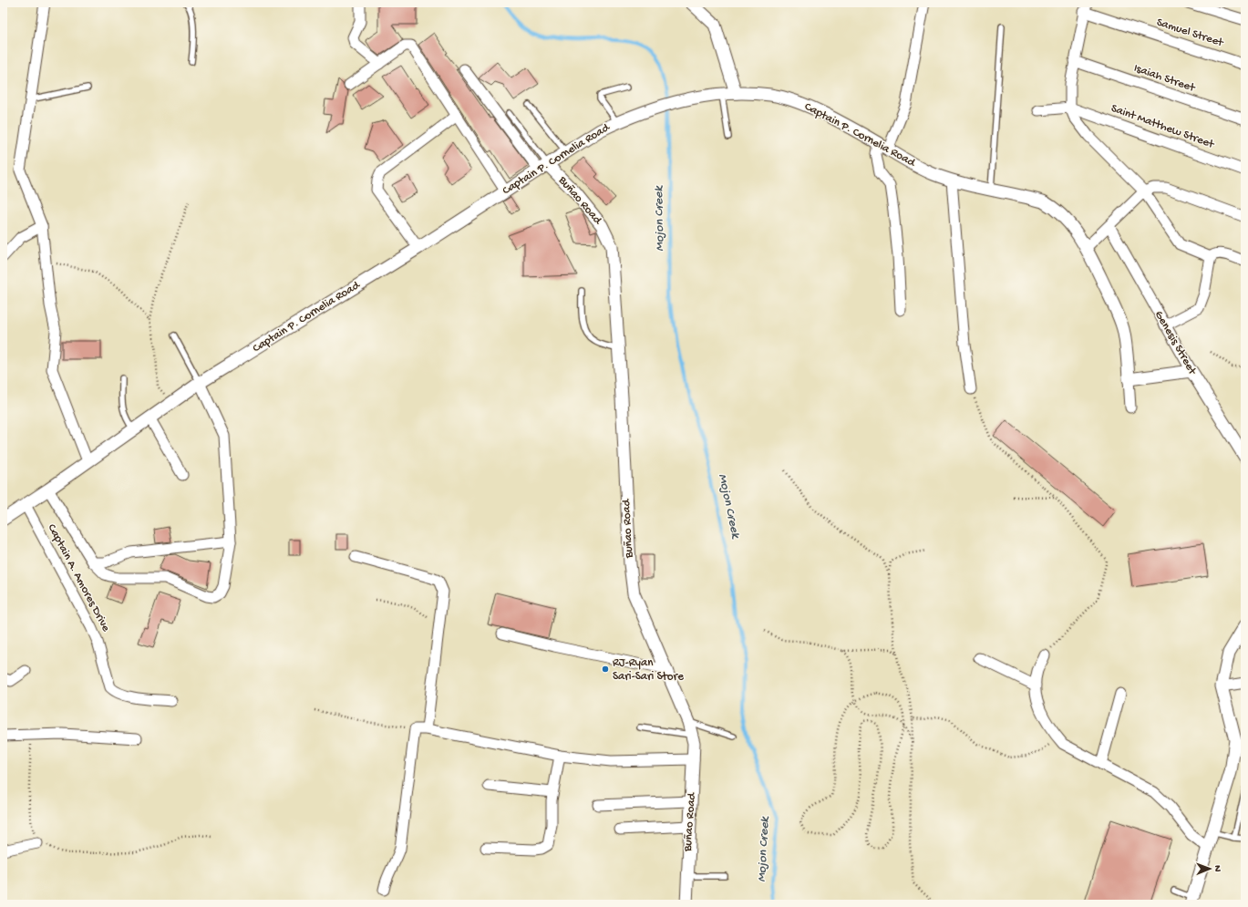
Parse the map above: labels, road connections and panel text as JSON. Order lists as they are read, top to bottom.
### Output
{
  "streets": {
    "street": [
      "Samuel Street",
      "Isaiah Street",
      "Saint Matthew Street",
      "Captain P. Cornelia Road",
      "Buñao Road",
      "Genesis Street",
      "Captain A. Amores Drive"
    ]
  },
  "crossings": [
    ["Captain P. Cornelia Road", "Buñao Road"],
    ["Captain P. Cornelia Road", "Captain A. Amores Drive"]
  ],
  "water": ["Mojon Creek"],
  "places": ["RJ-Ryan Sari-Sari Store"],
  "north": "right"
}
